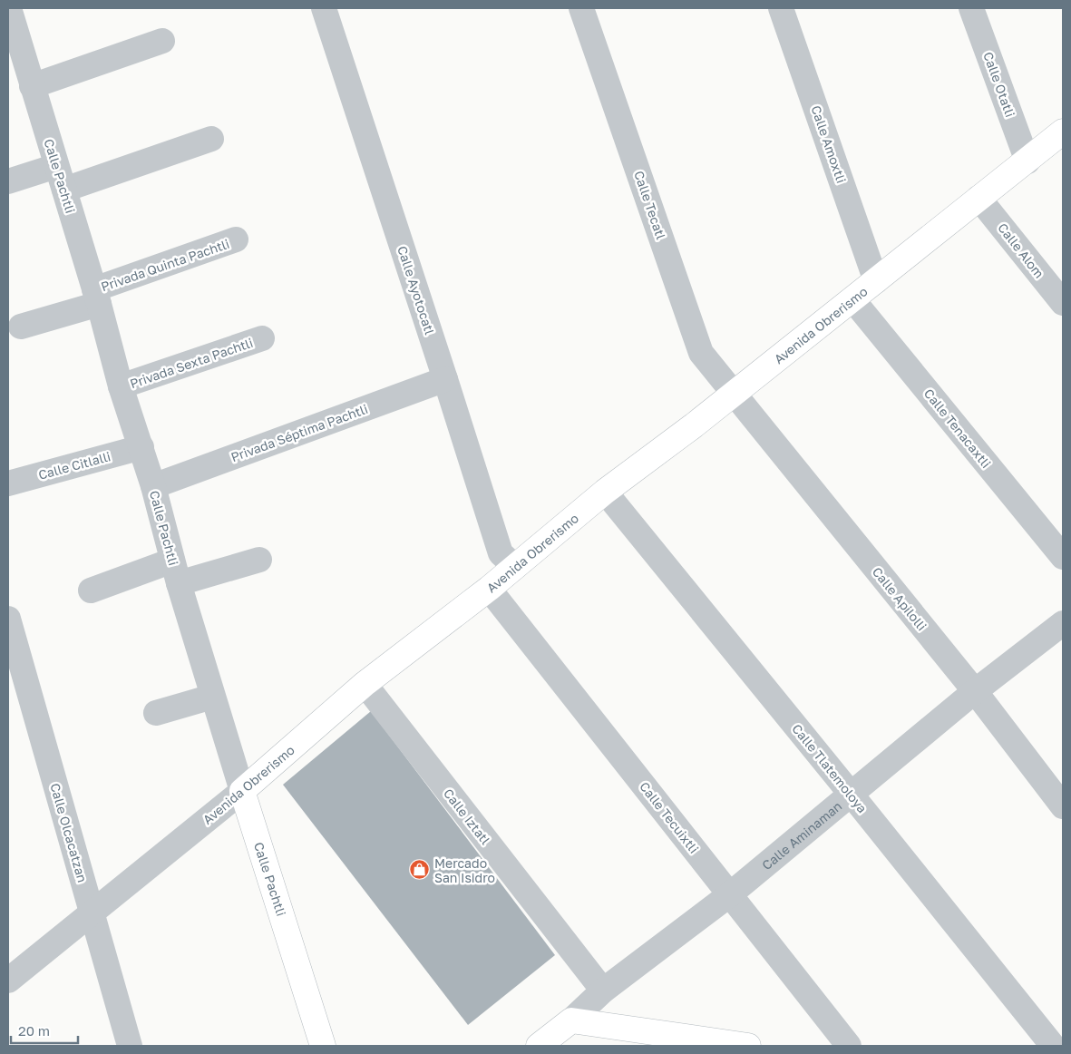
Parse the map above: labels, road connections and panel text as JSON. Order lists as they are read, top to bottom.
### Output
{
  "streets": {
    "street": [
      "Calle Otatli",
      "Calle Amoxtli",
      "Calle Pachtli",
      "Calle Tecatl",
      "Calle Alom",
      "Privada Quinta Pachtli",
      "Calle Ayotocatl",
      "Avenida Obrerismo",
      "Privada Sexta Pachtli",
      "Calle Tenacaxtli",
      "Privada Séptima Pachtli",
      "Calle Citlalli",
      "Calle Apilolli",
      "Calle Tlatemoloya",
      "Calle Iztatl",
      "Calle Tecuixtli",
      "Calle Olcacatzan",
      "Calle Aminaman"
    ]
  },
  "crossings": [
    ["Calle Otatli", "Avenida Obrerismo"],
    ["Calle Amoxtli", "Avenida Obrerismo"],
    ["Calle Pachtli", "Privada Quinta Pachtli"],
    ["Calle Pachtli", "Avenida Obrerismo"],
    ["Calle Pachtli", "Privada Sexta Pachtli"],
    ["Calle Pachtli", "Privada Séptima Pachtli"],
    ["Calle Pachtli", "Calle Citlalli"],
    ["Calle Tecatl", "Avenida Obrerismo"],
    ["Calle Tecatl", "Calle Apilolli"],
    ["Calle Alom", "Avenida Obrerismo"],
    ["Calle Ayotocatl", "Avenida Obrerismo"],
    ["Calle Ayotocatl", "Privada Séptima Pachtli"],
    ["Avenida Obrerismo", "Calle Tenacaxtli"],
    ["Avenida Obrerismo", "Calle Apilolli"],
    ["Avenida Obrerismo", "Calle Tlatemoloya"],
    ["Avenida Obrerismo", "Calle Iztatl"],
    ["Avenida Obrerismo", "Calle Tecuixtli"],
    ["Avenida Obrerismo", "Calle Olcacatzan"],
    ["Calle Apilolli", "Calle Aminaman"],
    ["Calle Tlatemoloya", "Calle Aminaman"],
    ["Calle Iztatl", "Calle Aminaman"],
    ["Calle Tecuixtli", "Calle Aminaman"]
  ],
  "places": {
    "shop": ["Mercado San Isidro"]
  },
  "scale_bar": "20 m"
}
